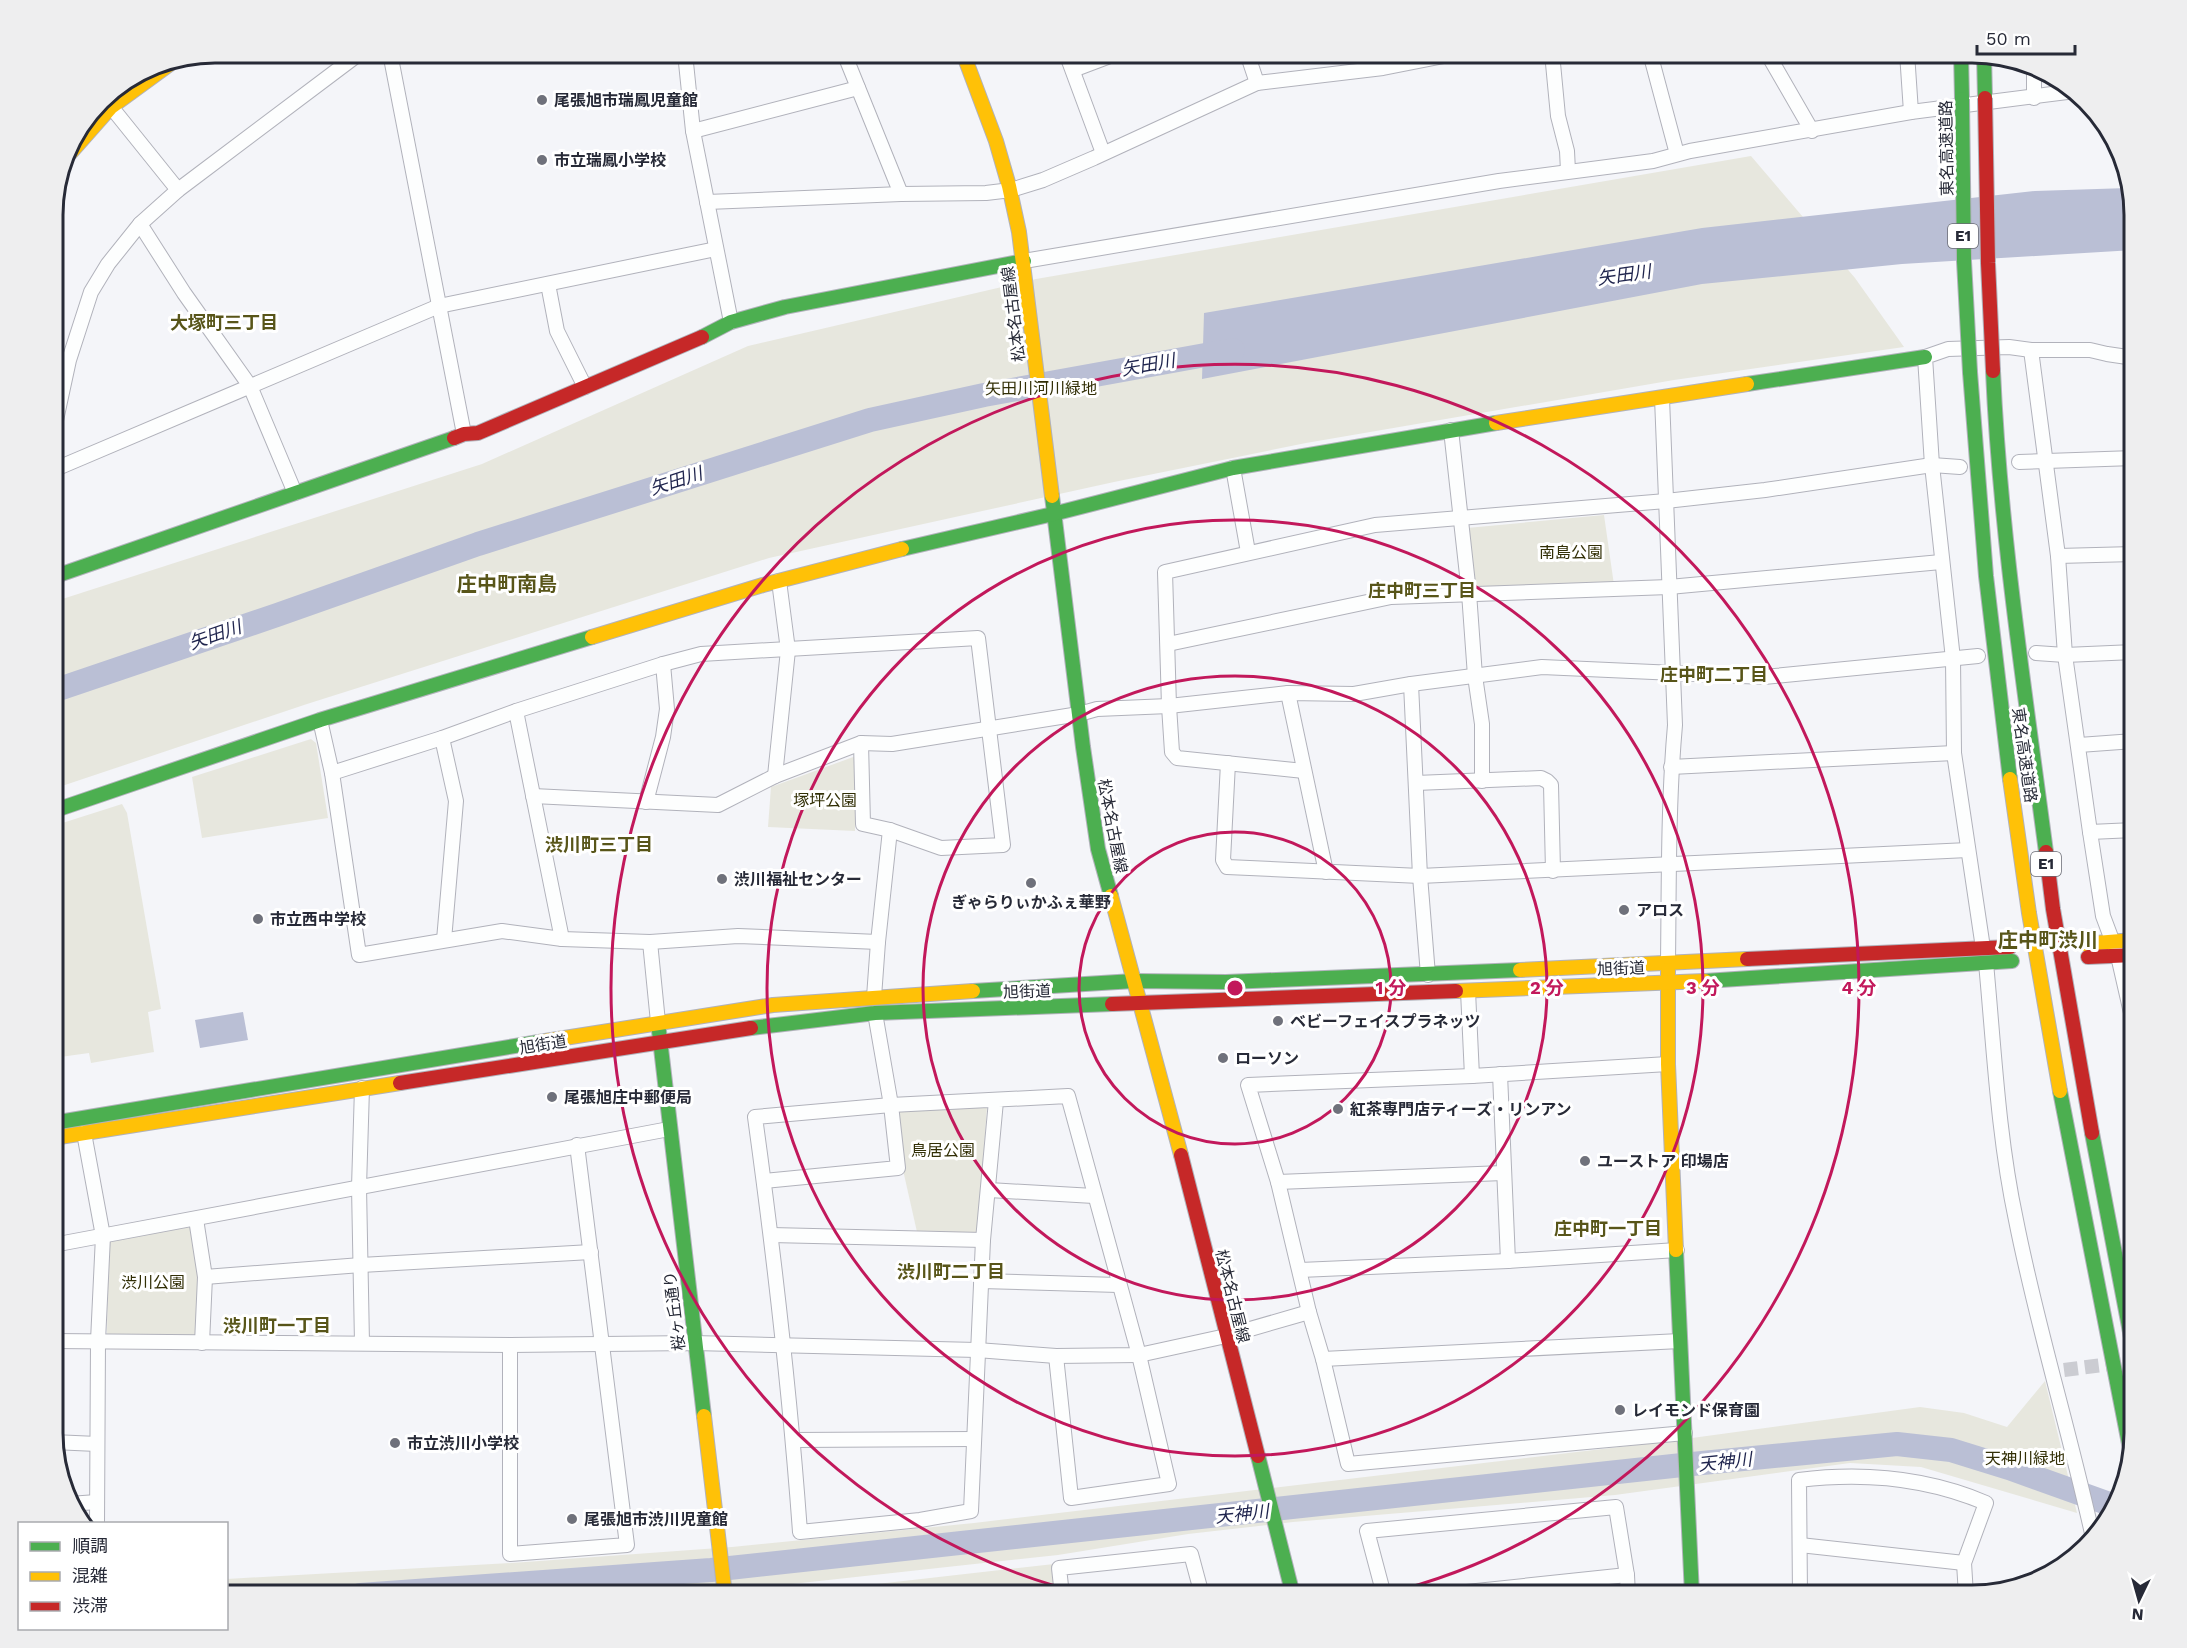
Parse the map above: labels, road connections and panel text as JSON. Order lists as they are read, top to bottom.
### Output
{
  "streets": {
    "main road": [
      "東名高速道路",
      "E1",
      "松本名古屋線",
      "旭街道",
      "桜ヶ丘通り"
    ]
  },
  "crossings": [
    ["松本名古屋線", "旭街道"],
    ["旭街道", "桜ヶ丘通り"]
  ],
  "districts": [
    "大塚町三丁目",
    "庄中町南島",
    "庄中町三丁目",
    "庄中町二丁目",
    "渋川町三丁目",
    "庄中町渋川",
    "庄中町一丁目",
    "渋川町二丁目",
    "渋川町一丁目"
  ],
  "water": ["矢田川", "天神川"],
  "parks": [
    "矢田川河川緑地",
    "南島公園",
    "塚坪公園",
    "鳥居公園",
    "渋川公園",
    "天神川緑地"
  ],
  "places": [
    "尾張旭市瑞鳳児童館",
    "市立瑞鳳小学校",
    "渋川福祉センター",
    "ぎゃらりぃかふぇ華野",
    "アロス",
    "市立西中学校",
    "ベビーフェイスプラネッツ",
    "ローソン",
    "尾張旭庄中郵便局",
    "紅茶専門店ティーズ・リンアン",
    "ユーストア 印場店",
    "レイモンド保育園",
    "市立渋川小学校",
    "尾張旭市渋川児童館"
  ],
  "legend": ["順調", "混雑", "渋滞"],
  "scale_bar": "50 m",
  "north": "bottom",
  "rings": [
    "1 分",
    "2 分",
    "3 分",
    "4 分"
  ]
}
